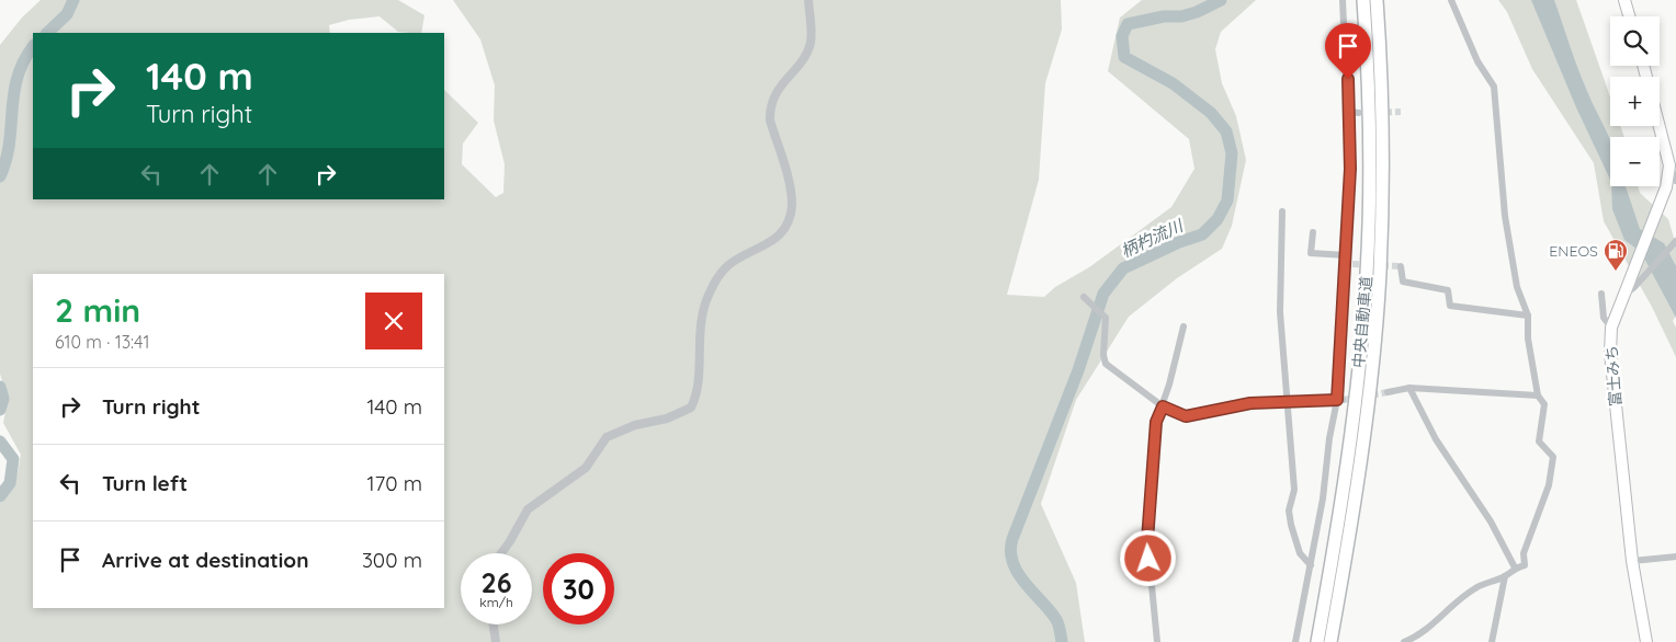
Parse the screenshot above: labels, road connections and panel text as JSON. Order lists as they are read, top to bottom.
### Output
{
  "streets": {
    "highway": ["中央自動車道", "富士みち"]
  },
  "water": ["柄杓流川"],
  "places": {
    "fuel station": ["ENEOS"]
  },
  "page": {
    "map_buttons": ["+", "−"],
    "turn": ["140 m", "Turn right"],
    "heading": ["2 min", "610 m · 13:41"],
    "list": [
      {
        "name": "Turn right",
        "value": "140 m"
      },
      {
        "name": "Turn left",
        "value": "170 m"
      },
      {
        "name": "Arrive at destination",
        "value": "300 m"
      }
    ],
    "speed": "26 km/h",
    "limit": "30"
  }
}
